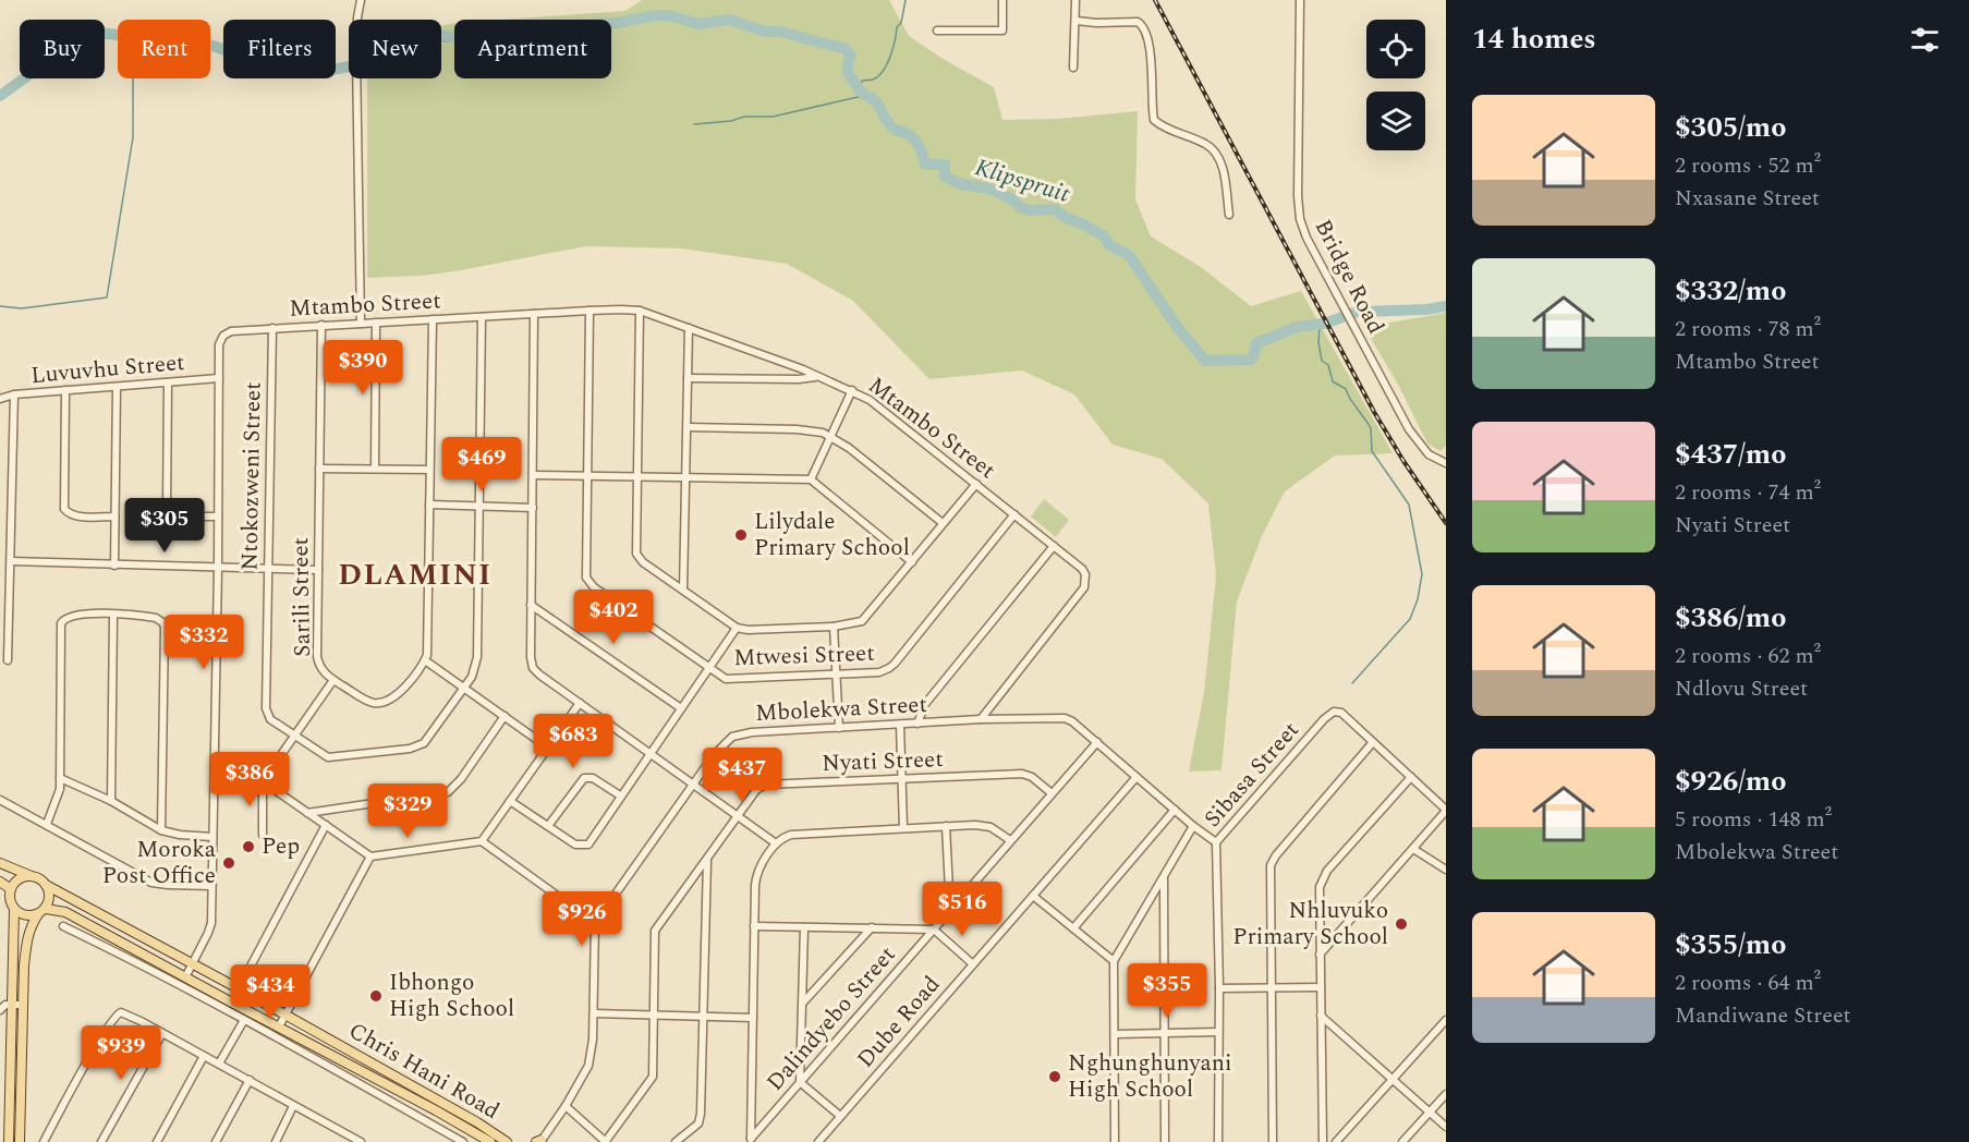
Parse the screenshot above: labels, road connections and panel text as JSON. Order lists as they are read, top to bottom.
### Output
{
  "streets": {
    "main road": ["Chris Hani Road"],
    "street": [
      "Bridge Road",
      "Mtambo Street",
      "Luvuvhu Street",
      "Ntokozweni Street",
      "Sarili Street",
      "Mtwesi Street",
      "Mbolekwa Street",
      "Nyati Street",
      "Sibasa Street",
      "Dalindyebo Street",
      "Dube Road"
    ]
  },
  "crossings": [
    ["Mtambo Street", "Luvuvhu Street"],
    ["Mtambo Street", "Ntokozweni Street"],
    ["Mtambo Street", "Sarili Street"],
    ["Mtambo Street", "Mtwesi Street"],
    ["Mtambo Street", "Mbolekwa Street"],
    ["Mtambo Street", "Chris Hani Road"],
    ["Mbolekwa Street", "Sibasa Street"],
    ["Mbolekwa Street", "Dalindyebo Street"],
    ["Mbolekwa Street", "Dube Road"],
    ["Nyati Street", "Dalindyebo Street"]
  ],
  "districts": ["DLAMINI"],
  "water": ["Klipspruit"],
  "places": [
    "Lilydale Primary School",
    "Pep",
    "Moroka Post Office",
    "Nhluvuko Primary School",
    "Ibhongo High School",
    "Nghunghunyani High School"
  ],
  "page": {
    "heading": "14 homes",
    "chip": [
      "Buy",
      "Rent",
      "Filters",
      "New",
      "Apartment"
    ],
    "list": [
      {
        "name": "$305/mo",
        "note": "2 rooms · 52 m² · Nxasane Street"
      },
      {
        "name": "$332/mo",
        "note": "2 rooms · 78 m² · Mtambo Street"
      },
      {
        "name": "$437/mo",
        "note": "2 rooms · 74 m² · Nyati Street"
      },
      {
        "name": "$386/mo",
        "note": "2 rooms · 62 m² · Ndlovu Street"
      },
      {
        "name": "$926/mo",
        "note": "5 rooms · 148 m² · Mbolekwa Street"
      },
      {
        "name": "$355/mo",
        "note": "2 rooms · 64 m² · Mandiwane Street"
      }
    ],
    "price": [
      "$390",
      "$469",
      "$305",
      "$402",
      "$332",
      "$683",
      "$437",
      "$386",
      "$329",
      "$516",
      "$926",
      "$355",
      "$434",
      "$939"
    ]
  }
}
